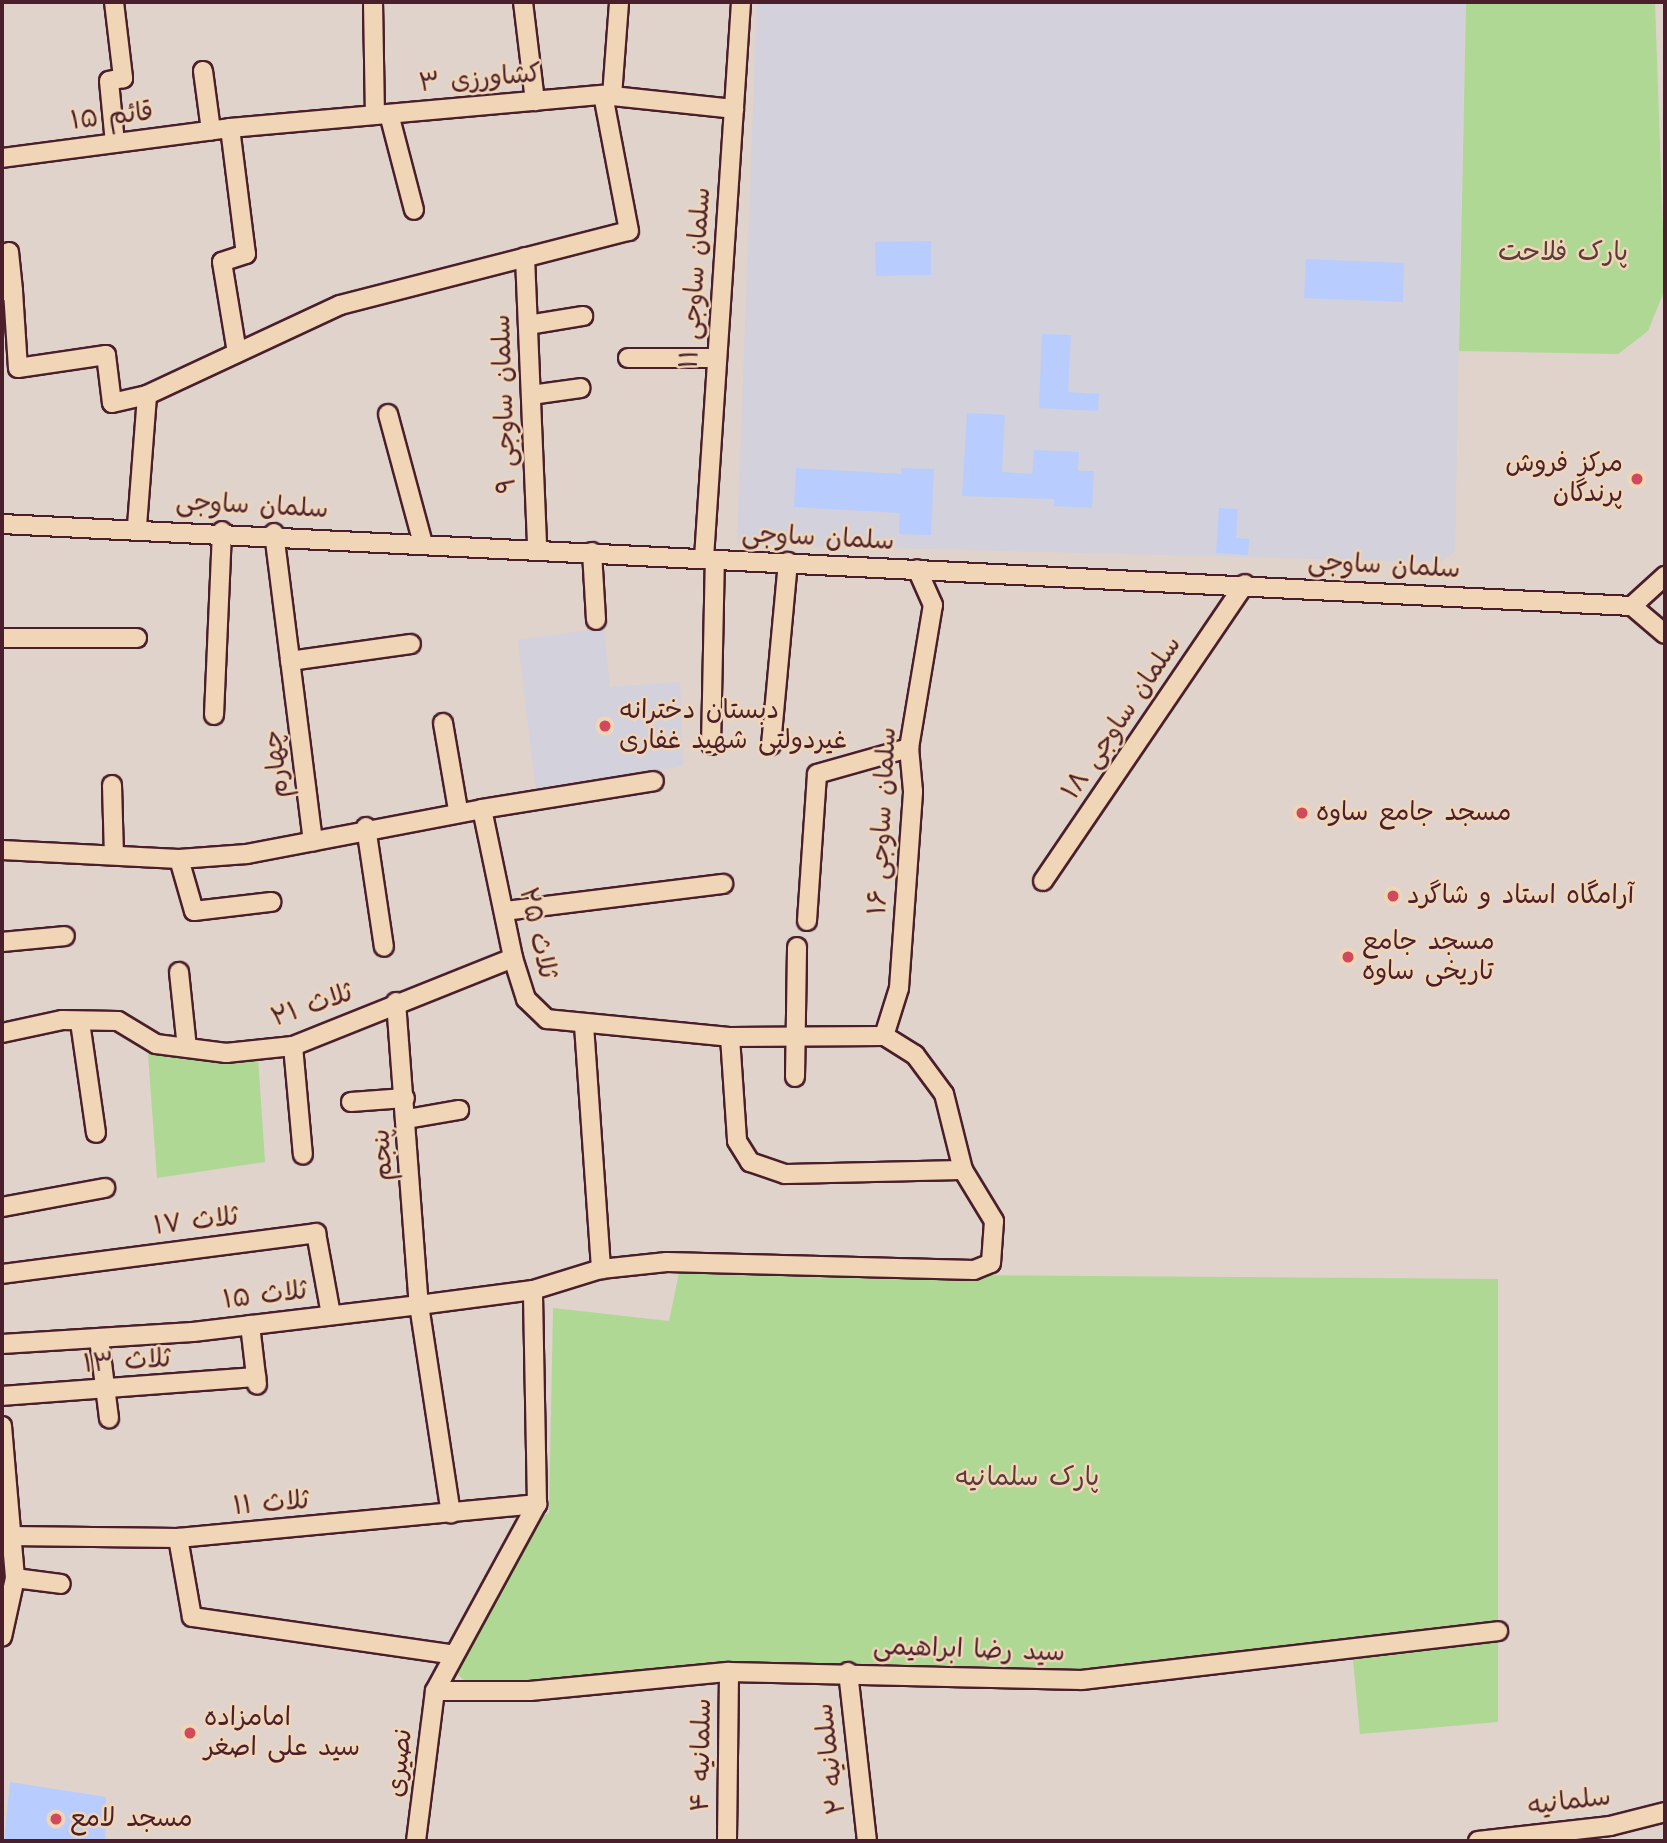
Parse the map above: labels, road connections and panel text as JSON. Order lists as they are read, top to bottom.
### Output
{
  "streets": {
    "street": [
      "کشاورزی ۳",
      "قائم ۱۵",
      "سلمان ساوجی ۱۱",
      "سلمان ساوجی ۹",
      "سلمان ساوجی",
      "سلمان ساوجی ۱۸",
      "چهارم",
      "سلمان ساوجی ۱۶",
      "ثلاث ۲۵",
      "ثلاث ۲۱",
      "پنجم",
      "ثلاث ۱۷",
      "ثلاث ۱۵",
      "ثلاث ۱۳",
      "ثلاث ۱۱",
      "سید رضا ابراهیمی",
      "سلمانیه ۴",
      "سلمانیه ۲",
      "نصیری",
      "سلمانیه"
    ]
  },
  "crossings": [
    ["کشاورزی ۳", "قائم ۱۵"],
    ["کشاورزی ۳", "سلمان ساوجی ۱۱"],
    ["سلمان ساوجی ۱۱", "سلمان ساوجی"],
    ["سلمان ساوجی ۹", "سلمان ساوجی"],
    ["سلمان ساوجی", "سلمان ساوجی ۱۸"],
    ["سلمان ساوجی", "چهارم"],
    ["سلمان ساوجی", "سلمان ساوجی ۱۶"],
    ["سلمان ساوجی ۱۶", "ثلاث ۲۵"],
    ["ثلاث ۲۵", "ثلاث ۲۱"],
    ["ثلاث ۲۱", "پنجم"],
    ["پنجم", "ثلاث ۱۵"],
    ["پنجم", "ثلاث ۱۱"],
    ["ثلاث ۱۷", "ثلاث ۱۵"],
    ["ثلاث ۱۵", "ثلاث ۱۳"],
    ["ثلاث ۱۱", "نصیری"],
    ["سید رضا ابراهیمی", "سلمانیه ۴"],
    ["سید رضا ابراهیمی", "سلمانیه ۲"],
    ["سید رضا ابراهیمی", "نصیری"]
  ],
  "parks": ["پارک فلاحت", "پارک سلمانیه"],
  "places": [
    "مرکز فروش پرندگان",
    "دبستان دخترانه غیردولتی شهید غفاری",
    "مسجد جامع ساوه",
    "آرامگاه استاد و شاگرد",
    "مسجد جامع تاریخی ساوه",
    "امامزاده سید علی اصغر",
    "مسجد لامع"
  ]
}
